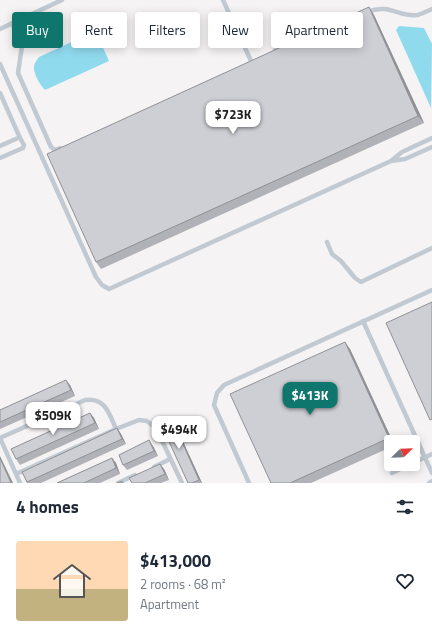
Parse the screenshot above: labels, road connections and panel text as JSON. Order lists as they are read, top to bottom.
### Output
{
  "north": "top right",
  "page": {
    "chip": [
      "Buy",
      "Rent",
      "Filters",
      "New",
      "Apartment"
    ],
    "price": [
      "$723K",
      "$413K",
      "$509K",
      "$494K"
    ],
    "heading": "4 homes",
    "list": [
      {
        "name": "$413,000",
        "note": "2 rooms · 68 m² · Apartment"
      }
    ]
  }
}
